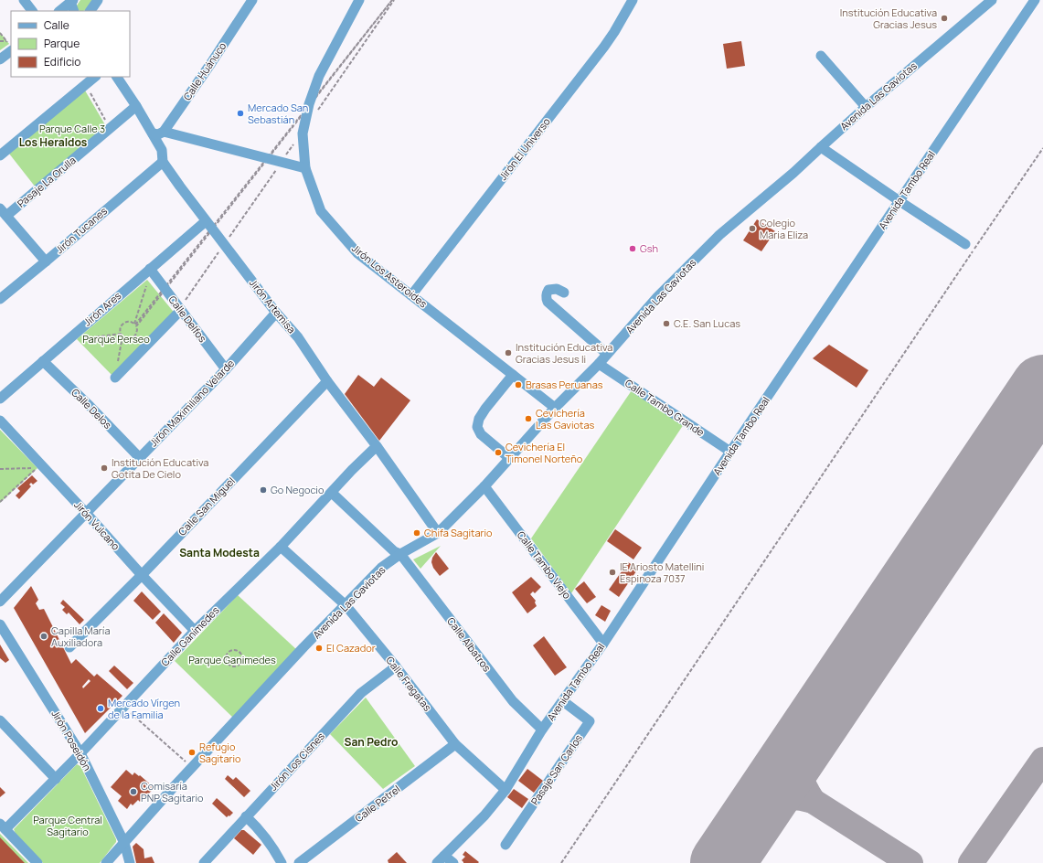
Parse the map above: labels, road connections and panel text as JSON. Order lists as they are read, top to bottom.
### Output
{
  "streets": {
    "street": [
      "Calle Huánuco",
      "Avenida Las Gaviotas",
      "Jirón El Universo",
      "Pasaje La Orulla",
      "Avenida Tambo Real",
      "Jirón Tucanes",
      "Jirón Los Asteroides",
      "Jirón Artemisa",
      "Jirón Ares",
      "Calle Delfos",
      "Jirón Maximiliano Velarde",
      "Calle Tambo Grande",
      "Calle Delos",
      "Calle San Miguel",
      "Jirón Vulcano",
      "Calle Tambo Viejo",
      "Calle Ganímedes",
      "Calle Albatros",
      "Calle Fragatas",
      "Jirón Poseidón",
      "Jirón Los Cisnes",
      "Pasaje San Carlos",
      "Calle Petrel"
    ]
  },
  "crossings": [
    ["Avenida Las Gaviotas", "Jirón Los Asteroides"],
    ["Avenida Las Gaviotas", "Jirón Artemisa"],
    ["Avenida Las Gaviotas", "Calle Tambo Grande"],
    ["Avenida Las Gaviotas", "Calle Tambo Viejo"],
    ["Avenida Las Gaviotas", "Calle Albatros"],
    ["Avenida Las Gaviotas", "Calle Fragatas"],
    ["Avenida Las Gaviotas", "Jirón Poseidón"],
    ["Jirón El Universo", "Jirón Los Asteroides"],
    ["Pasaje La Orulla", "Jirón Artemisa"],
    ["Avenida Tambo Real", "Calle Tambo Grande"],
    ["Avenida Tambo Real", "Calle Tambo Viejo"],
    ["Avenida Tambo Real", "Calle Albatros"],
    ["Avenida Tambo Real", "Calle Fragatas"],
    ["Avenida Tambo Real", "Pasaje San Carlos"],
    ["Jirón Tucanes", "Jirón Artemisa"],
    ["Jirón Artemisa", "Jirón Ares"],
    ["Jirón Artemisa", "Jirón Maximiliano Velarde"],
    ["Jirón Artemisa", "Calle San Miguel"],
    ["Jirón Artemisa", "Calle Ganímedes"],
    ["Jirón Ares", "Calle Delfos"],
    ["Jirón Ares", "Calle Delos"],
    ["Calle Delfos", "Jirón Maximiliano Velarde"],
    ["Jirón Maximiliano Velarde", "Calle Delos"],
    ["Jirón Maximiliano Velarde", "Jirón Vulcano"],
    ["Calle San Miguel", "Jirón Vulcano"],
    ["Jirón Vulcano", "Calle Ganímedes"],
    ["Calle Ganímedes", "Calle Albatros"],
    ["Calle Ganímedes", "Calle Fragatas"],
    ["Calle Ganímedes", "Jirón Poseidón"],
    ["Calle Fragatas", "Jirón Los Cisnes"],
    ["Calle Fragatas", "Calle Petrel"]
  ],
  "districts": ["Los Heraldos", "Santa Modesta", "San Pedro"],
  "parks": [
    "Parque Calle 3",
    "Parque Perseo",
    "Parque Ganimedes",
    "Parque Central Sagitario"
  ],
  "places": [
    "Institución Educativa Gracias Jesus",
    "Mercado San Sebastián",
    "Colegio Maria Eliza",
    "Gsh",
    "C.E. San Lucas",
    "Institución Educativa Gracias Jesus Ii",
    "Brasas Peruanas",
    "Cevichería Las Gaviotas",
    "Cevichería El Timonel Norteño",
    "Institución Educativa Gotita De Cielo",
    "Go Negocio",
    "Chifa Sagitario",
    "IE Ariosto Matellini Espinoza 7037",
    "Capilla María Auxiliadora",
    "El Cazador",
    "Mercado Vírgen de la Familia",
    "Refugio Sagitario",
    "Comisaría PNP Sagitario"
  ],
  "legend": ["Calle", "Parque", "Edificio"]
}
